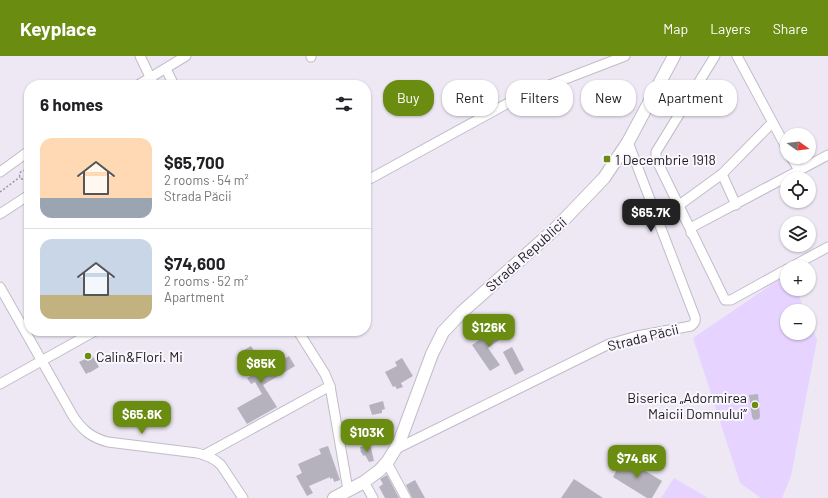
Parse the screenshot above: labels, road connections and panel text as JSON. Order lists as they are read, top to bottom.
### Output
{
  "streets": {
    "main road": ["Strada Republicii"],
    "street": ["Strada Păcii"]
  },
  "crossings": [
    ["Strada Republicii", "Strada Păcii"]
  ],
  "places": {
    "transit": ["1 Decembrie 1918"],
    "other": ["Calin&Flori. Mi", "Biserica „Adormirea Maicii Domnului”"]
  },
  "north": "right",
  "page": {
    "header": "Keyplace",
    "nav": ["Map", "Layers", "Share"],
    "chip": [
      "Buy",
      "Rent",
      "Filters",
      "New",
      "Apartment"
    ],
    "heading": "6 homes",
    "map_buttons": ["+", "−"],
    "list": [
      {
        "name": "$65,700",
        "note": "2 rooms · 54 m² · Strada Păcii"
      },
      {
        "name": "$74,600",
        "note": "2 rooms · 52 m² · Apartment"
      }
    ],
    "price": [
      "$65.7K",
      "$126K",
      "$85K",
      "$65.8K",
      "$103K",
      "$74.6K"
    ]
  }
}
